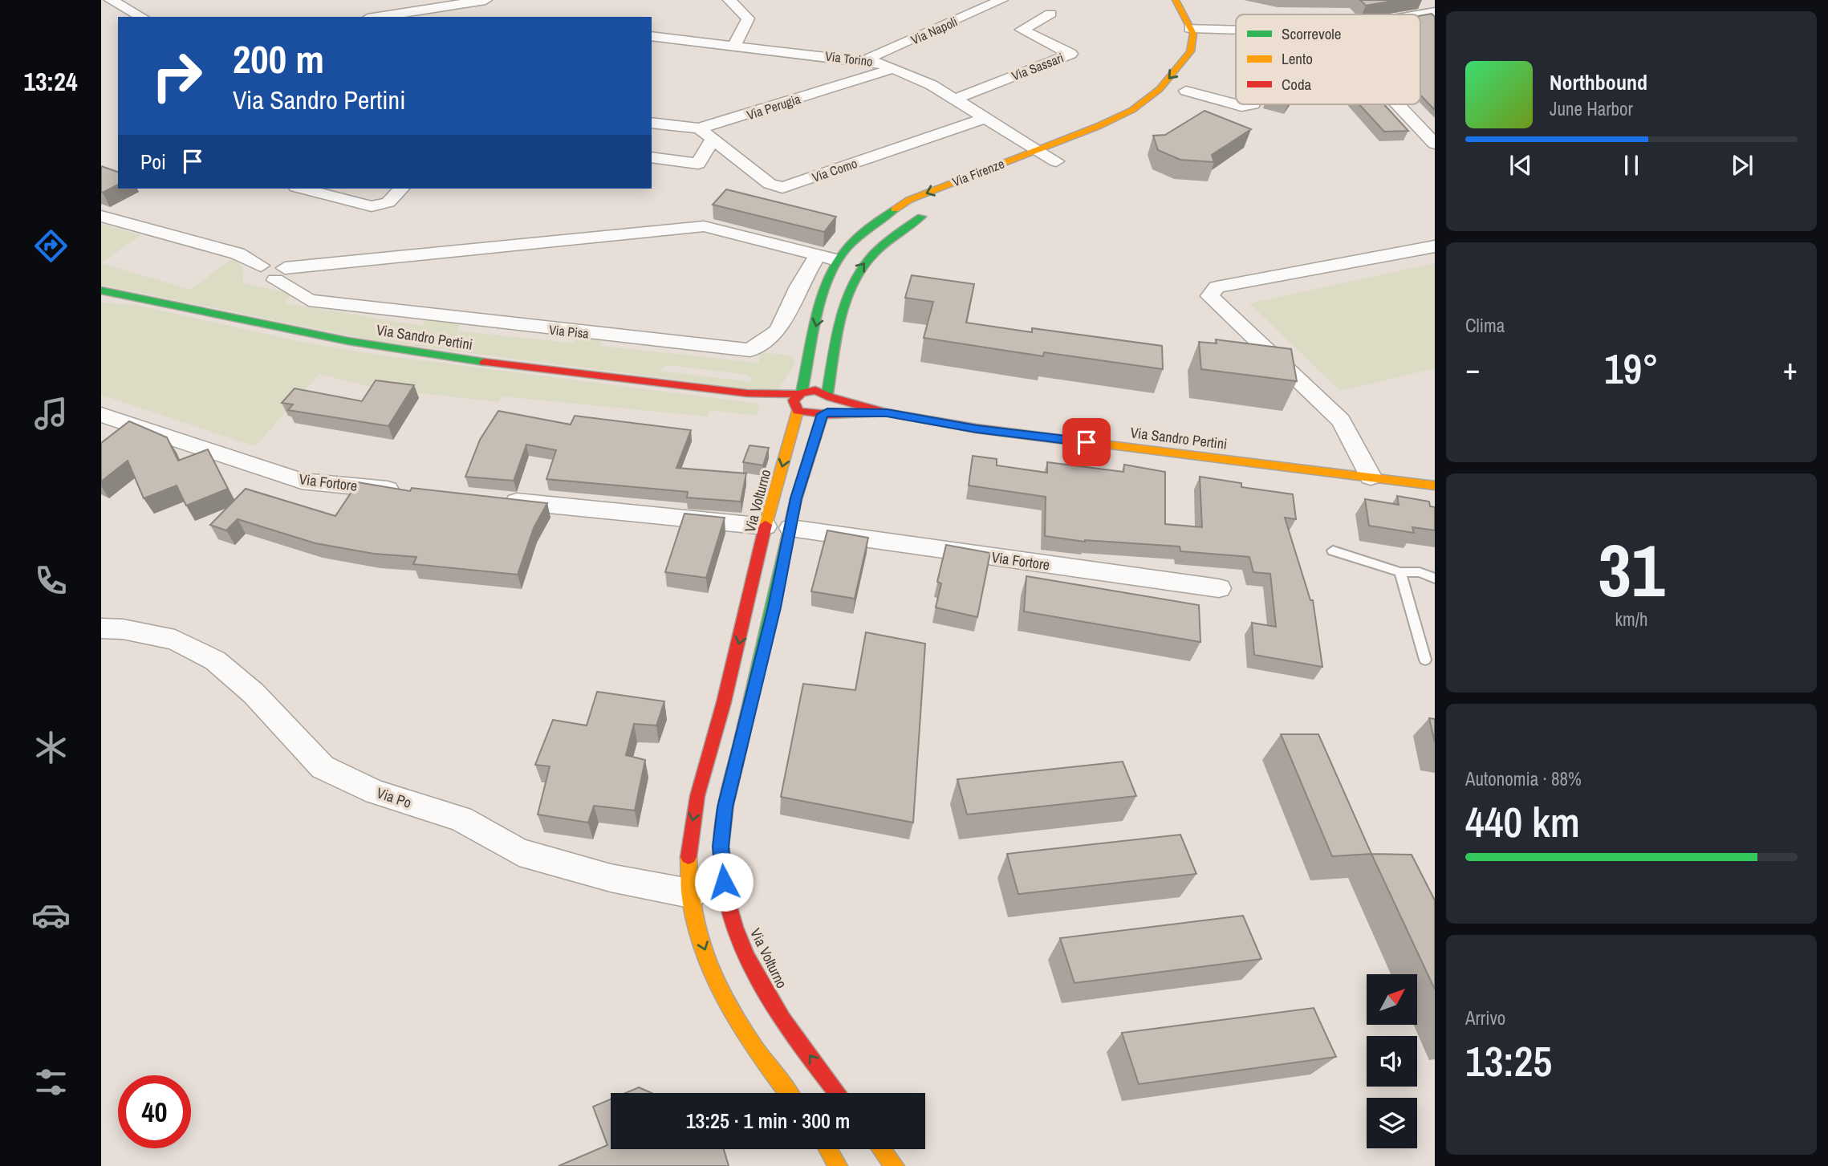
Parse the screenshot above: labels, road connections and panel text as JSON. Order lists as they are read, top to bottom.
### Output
{
  "streets": {
    "street": [
      "Via Napoli",
      "Via Torino",
      "Via Sassari",
      "Via Perugia",
      "Via Como",
      "Via Firenze",
      "Via Pisa",
      "Via Sandro Pertini",
      "Via Fortore",
      "Via Volturno",
      "Via Po"
    ]
  },
  "crossings": [
    ["Via Napoli", "Via Torino"],
    ["Via Torino", "Via Sassari"],
    ["Via Torino", "Via Perugia"],
    ["Via Torino", "Via Como"],
    ["Via Torino", "Via Firenze"],
    ["Via Perugia", "Via Como"],
    ["Via Firenze", "Via Sandro Pertini"],
    ["Via Firenze", "Via Volturno"],
    ["Via Sandro Pertini", "Via Volturno"],
    ["Via Fortore", "Via Volturno"],
    ["Via Volturno", "Via Po"]
  ],
  "one_way": ["Via Firenze"],
  "legend": ["Scorrevole", "Lento", "Coda"],
  "north": "top right",
  "page": {
    "tabs": "13:24",
    "turn": ["200 m", "Via Sandro Pertini"],
    "song": ["Northbound", "June Harbor"],
    "then": "Poi",
    "tile": [
      "Clima",
      ["31", "km/h"],
      ["Autonomia · 88%", "440 km"],
      ["Arrivo", "13:25"]
    ],
    "heat": ["−", "19°", "+"],
    "limit": "40",
    "trip": "13:25 · 1 min · 300 m"
  }
}
